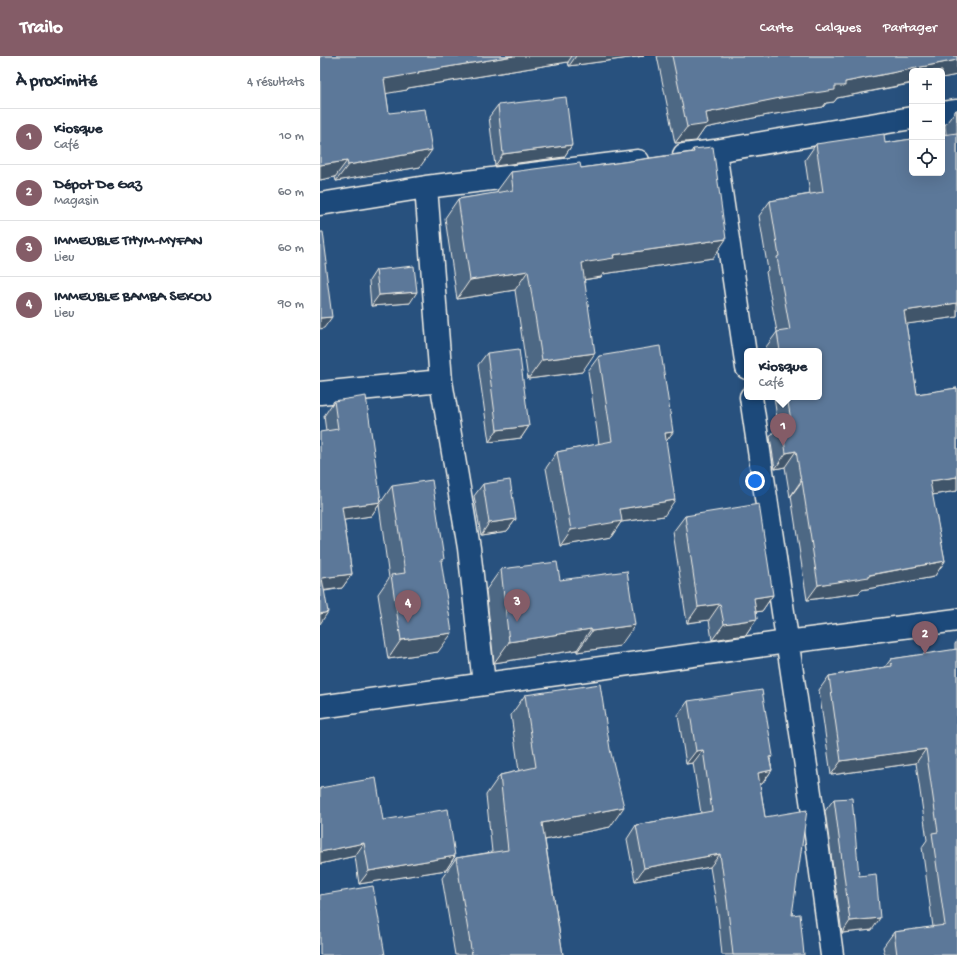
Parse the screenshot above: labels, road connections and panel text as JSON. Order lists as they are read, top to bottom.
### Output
{
  "page": {
    "header": "Trailo",
    "nav": ["Carte", "Calques", "Partager"],
    "heading": ["À proximité", "4 résultats"],
    "map_buttons": ["+", "−"],
    "list": [
      {
        "mark": "1",
        "name": "Kiosque",
        "note": "Café",
        "value": "10 m"
      },
      {
        "mark": "2",
        "name": "Dépot De Gaz",
        "note": "Magasin",
        "value": "60 m"
      },
      {
        "mark": "3",
        "name": "IMMEUBLE THYM-MYFAN",
        "note": "Lieu",
        "value": "60 m"
      },
      {
        "mark": "4",
        "name": "IMMEUBLE BAMBA SEKOU",
        "note": "Lieu",
        "value": "90 m"
      }
    ],
    "popup": ["Kiosque", "Café"],
    "pins": [
      "1",
      "3",
      "4",
      "2"
    ]
  }
}
